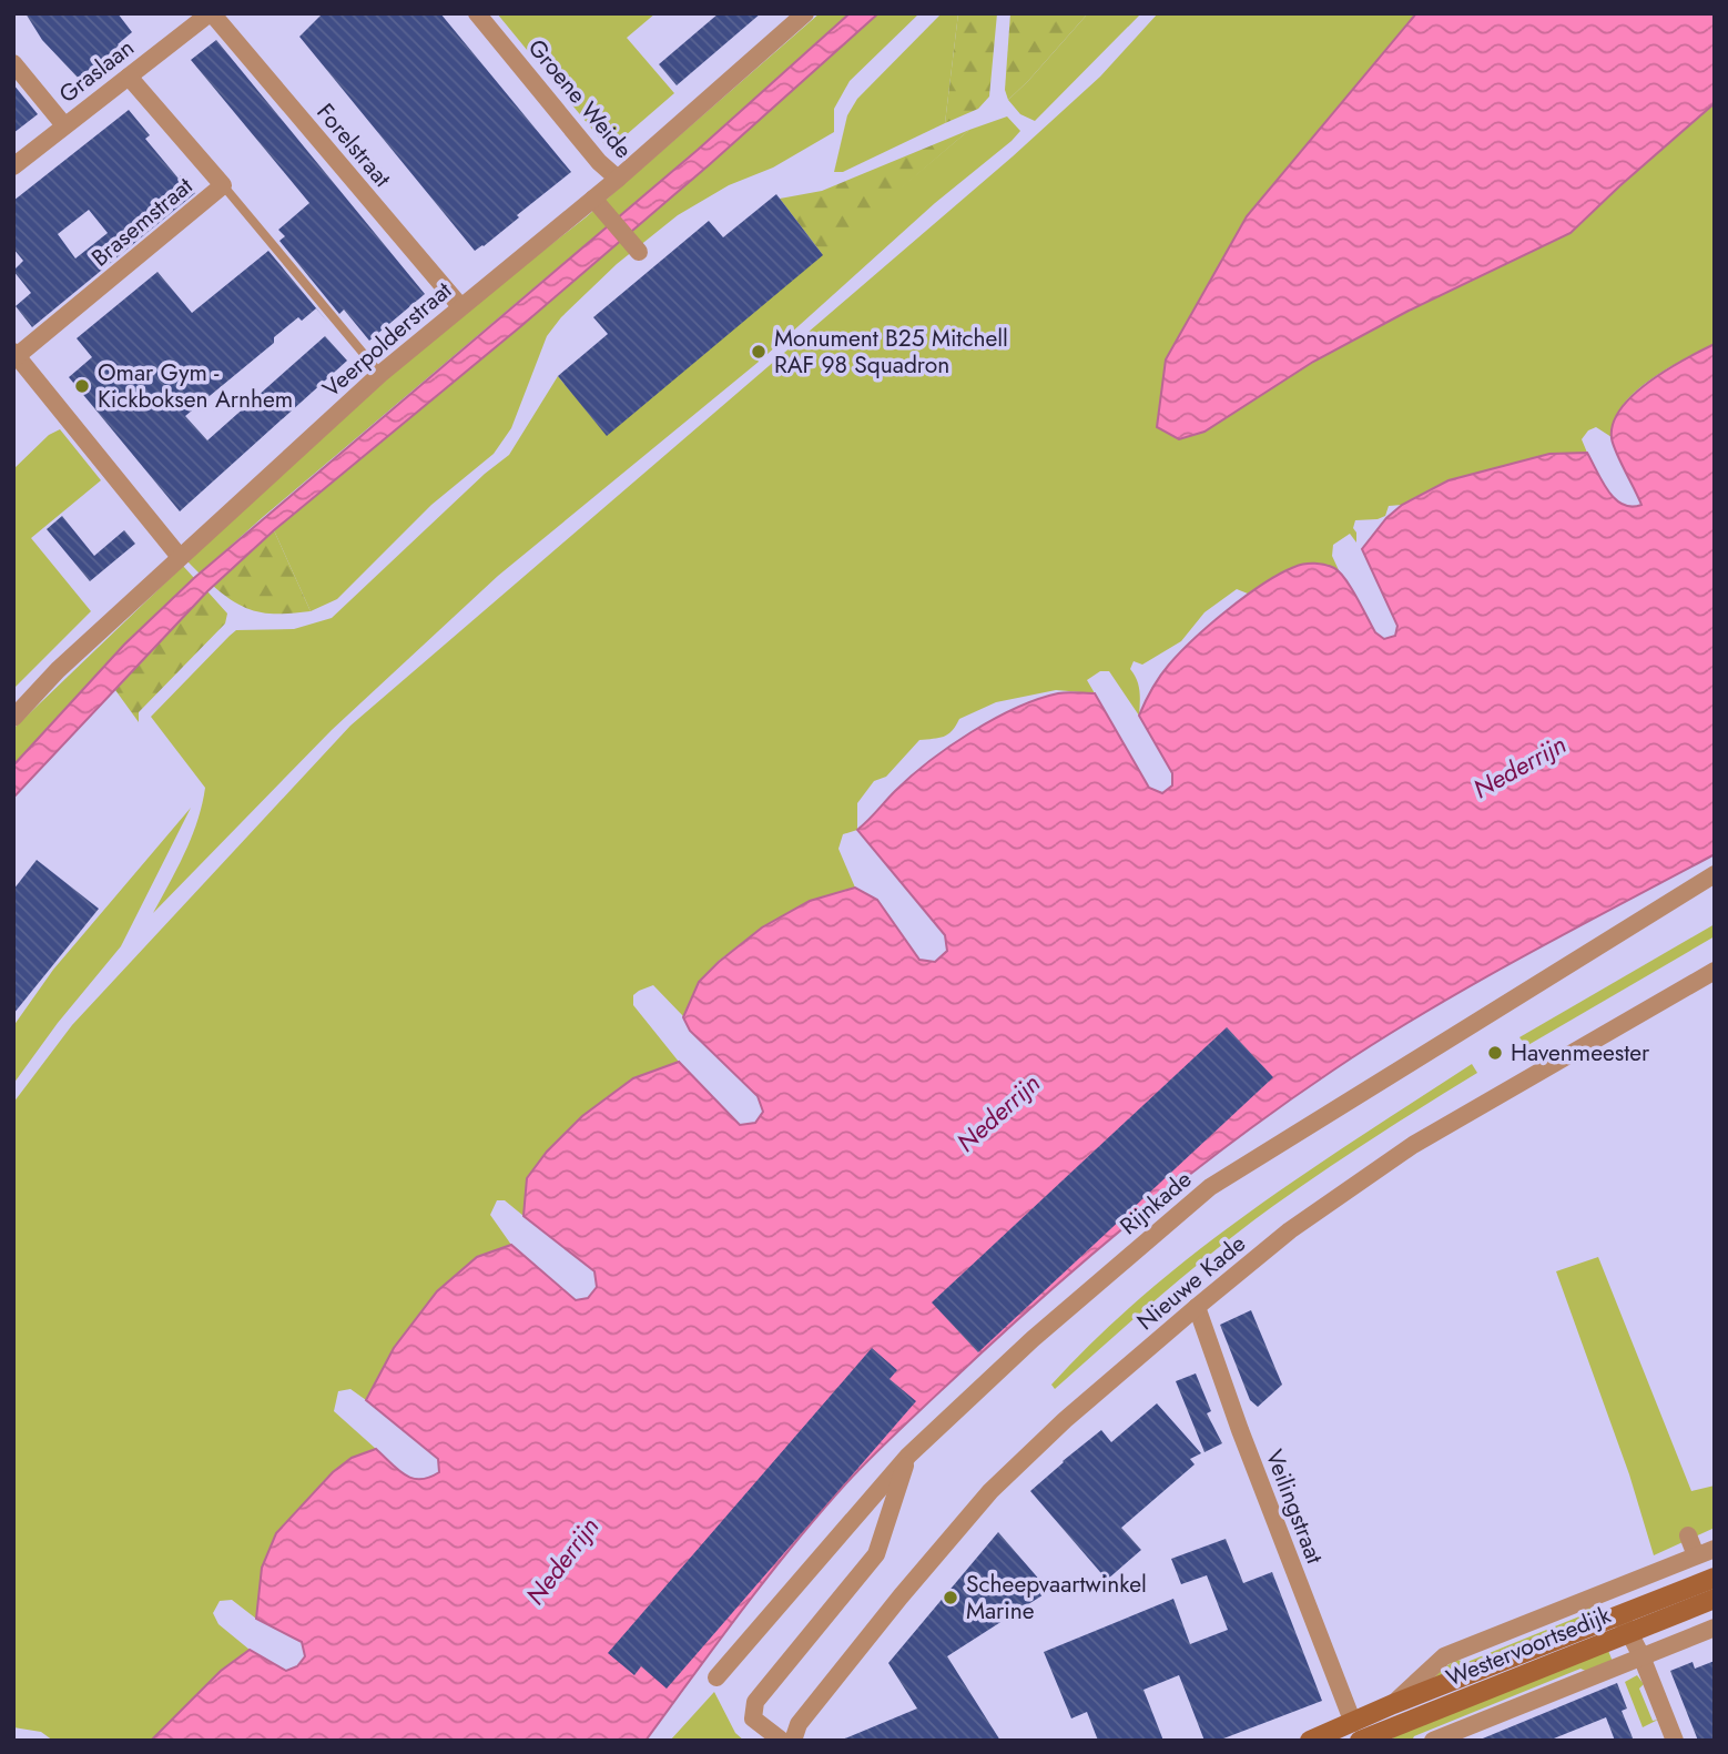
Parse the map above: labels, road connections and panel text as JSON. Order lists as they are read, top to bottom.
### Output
{
  "streets": {
    "main road": ["Westervoortsedijk"],
    "street": [
      "Graslaan",
      "Groene Weide",
      "Forelstraat",
      "Brasemstraat",
      "Veerpolderstraat",
      "Rijnkade",
      "Nieuwe Kade",
      "Veilingstraat"
    ]
  },
  "crossings": [
    ["Graslaan", "Forelstraat"],
    ["Graslaan", "Brasemstraat"],
    ["Groene Weide", "Veerpolderstraat"],
    ["Forelstraat", "Veerpolderstraat"],
    ["Nieuwe Kade", "Veilingstraat"],
    ["Veilingstraat", "Westervoortsedijk"]
  ],
  "water": ["Nederrijn"],
  "places": [
    "Monument B25 Mitchell RAF 98 Squadron",
    "Omar Gym - Kickboksen Arnhem",
    "Havenmeester",
    "Scheepvaartwinkel Marine"
  ]
}
